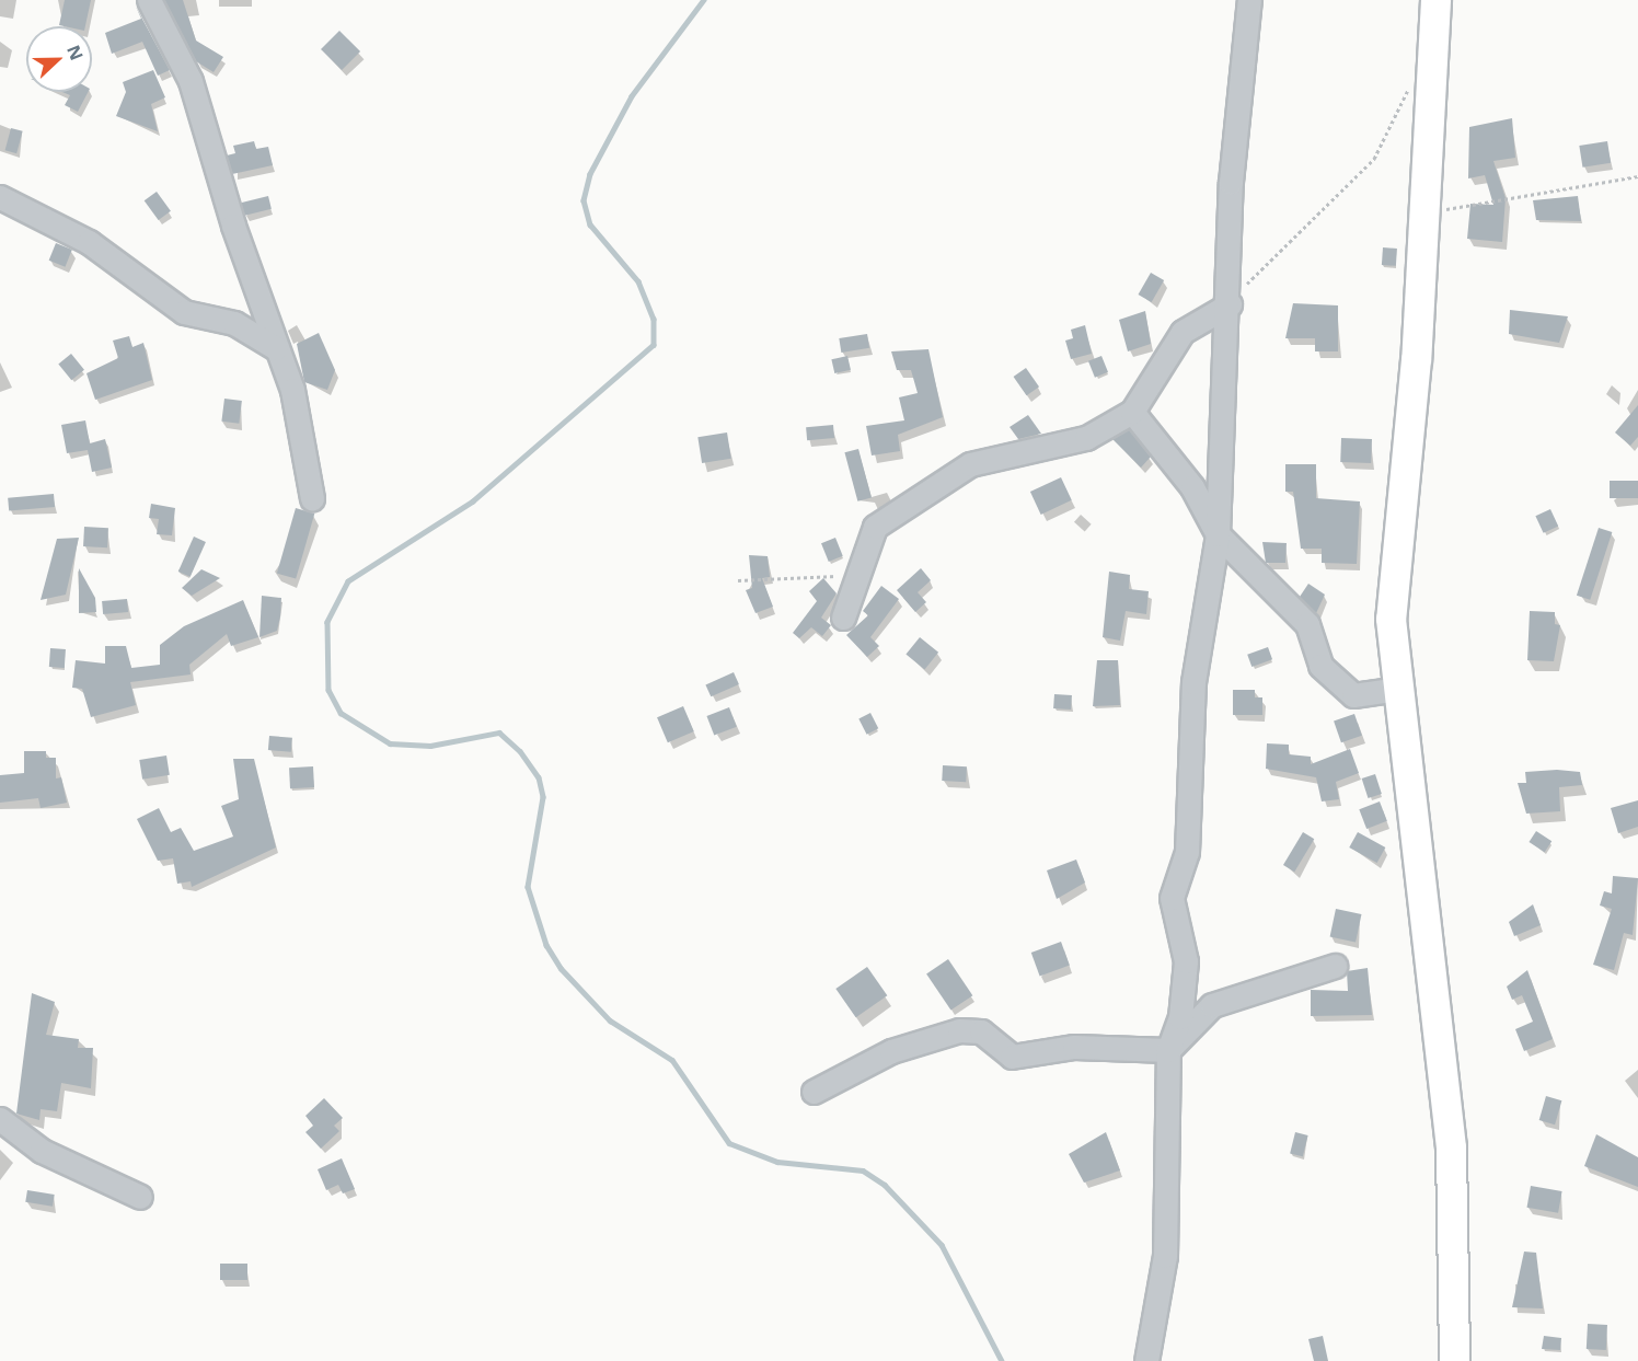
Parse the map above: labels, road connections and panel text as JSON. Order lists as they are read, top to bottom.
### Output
{
  "north": "right"
}
